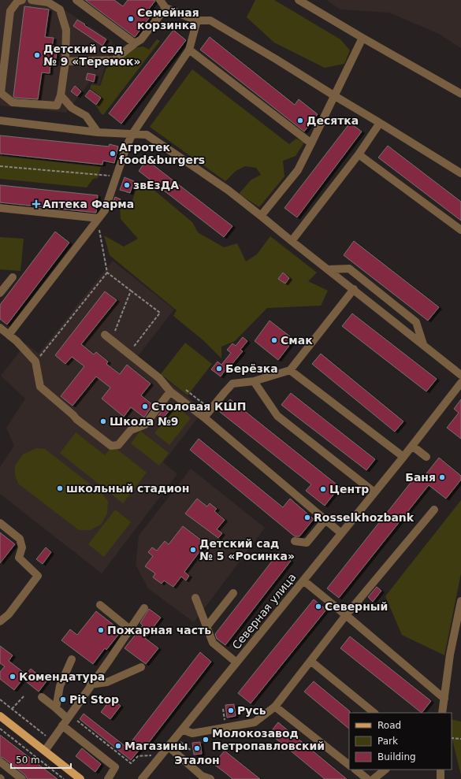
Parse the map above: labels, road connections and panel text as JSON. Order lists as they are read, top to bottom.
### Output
{
  "streets": {
    "street": ["Северная улица"]
  },
  "places": {
    "other": [
      "Семейная корзинка",
      "Детский сад № 9 «Теремок»",
      "Десятка",
      "Агротек food&burgers",
      "звЕзДА",
      "Смак",
      "Берёзка",
      "Столовая КШП",
      "Школа №9",
      "Баня",
      "школьный стадион",
      "Центр",
      "Rosselkhozbank",
      "Детский сад № 5 «Росинка»",
      "Северный",
      "Пожарная часть",
      "Комендатура",
      "Pit Stop",
      "Русь",
      "Молокозавод Петропавловский",
      "Магазины",
      "Эталон"
    ],
    "health": ["Аптека Фарма"]
  },
  "legend": ["Road", "Park", "Building"],
  "scale_bar": "50 m"
}
